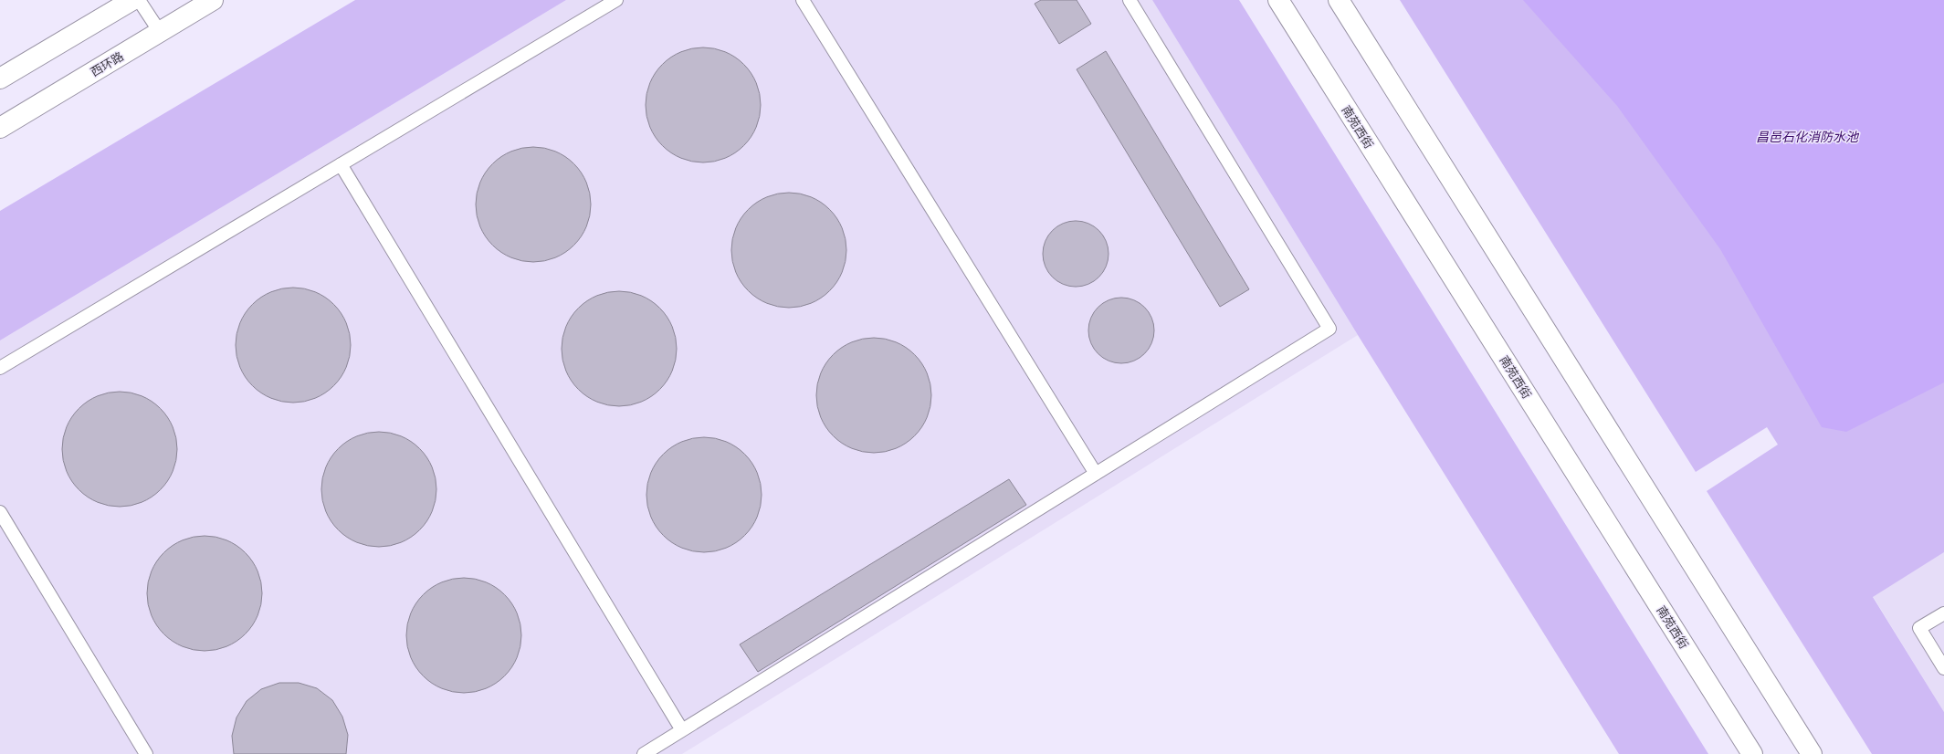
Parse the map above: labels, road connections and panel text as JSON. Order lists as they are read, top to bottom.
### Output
{
  "streets": {
    "main road": ["西环路", "南苑西街"]
  },
  "water": ["昌邑石化消防水池"]
}
